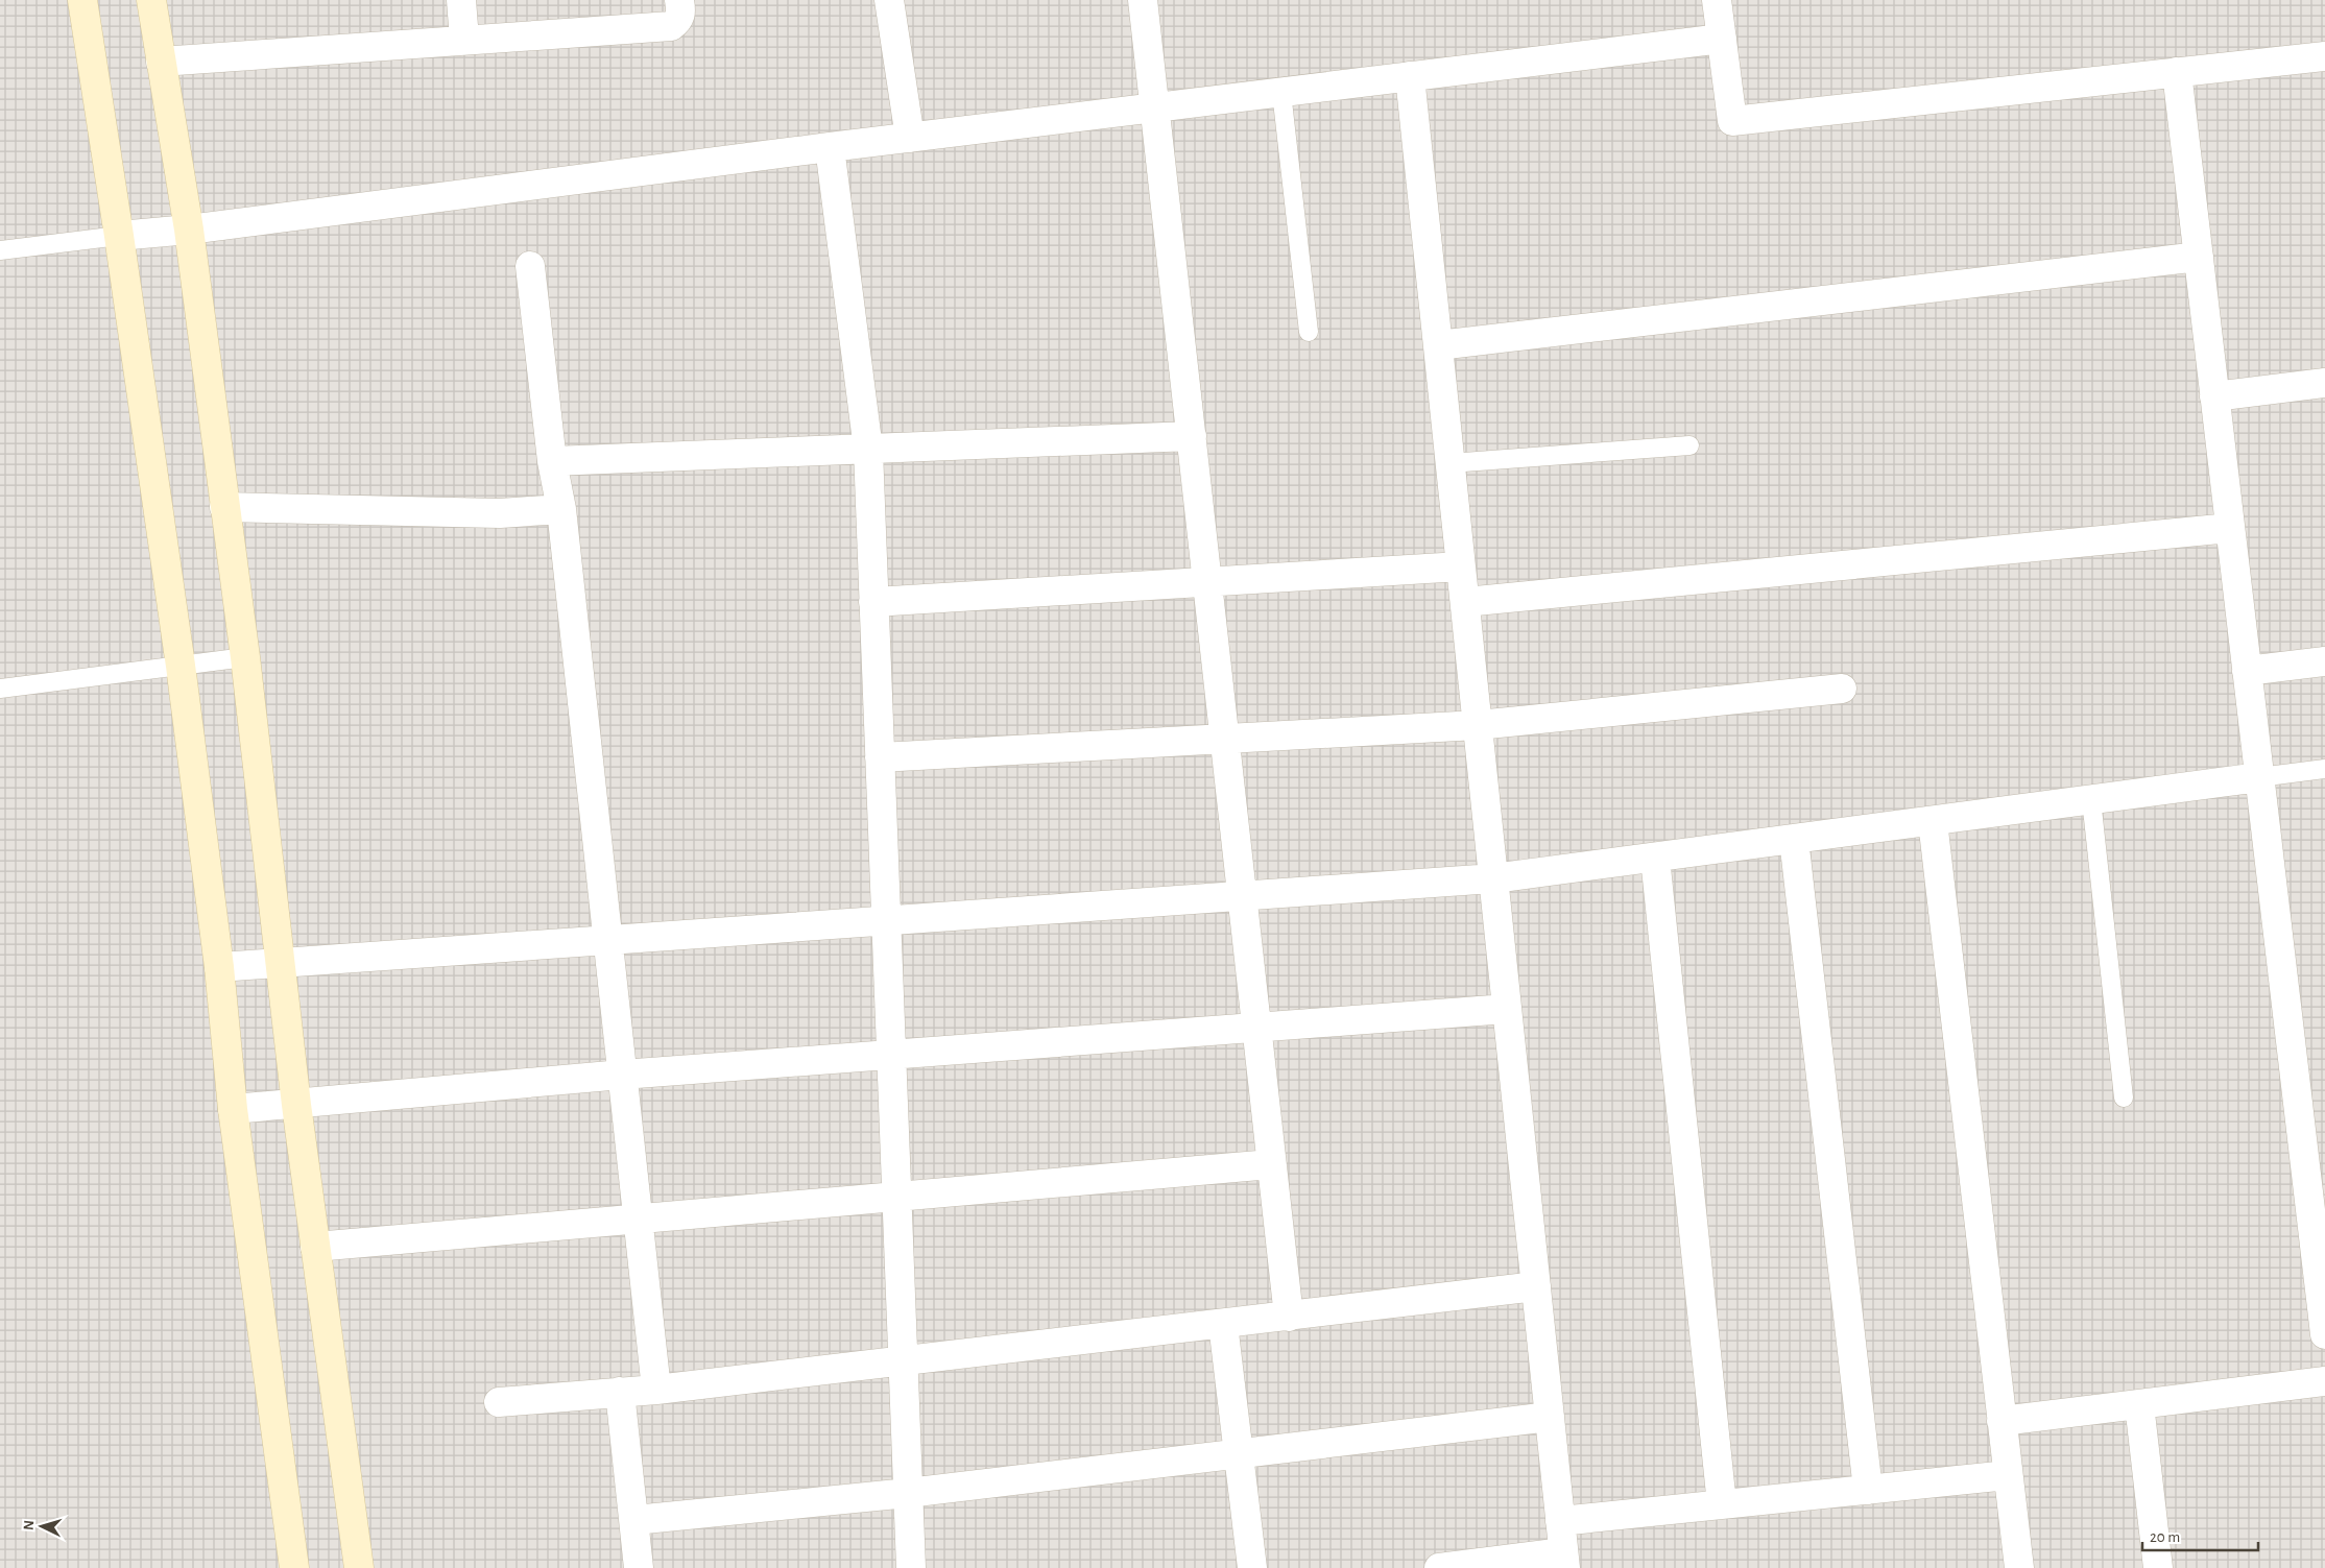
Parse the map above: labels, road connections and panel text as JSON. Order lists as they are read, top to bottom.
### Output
{
  "scale_bar": "20 m",
  "north": "left"
}
